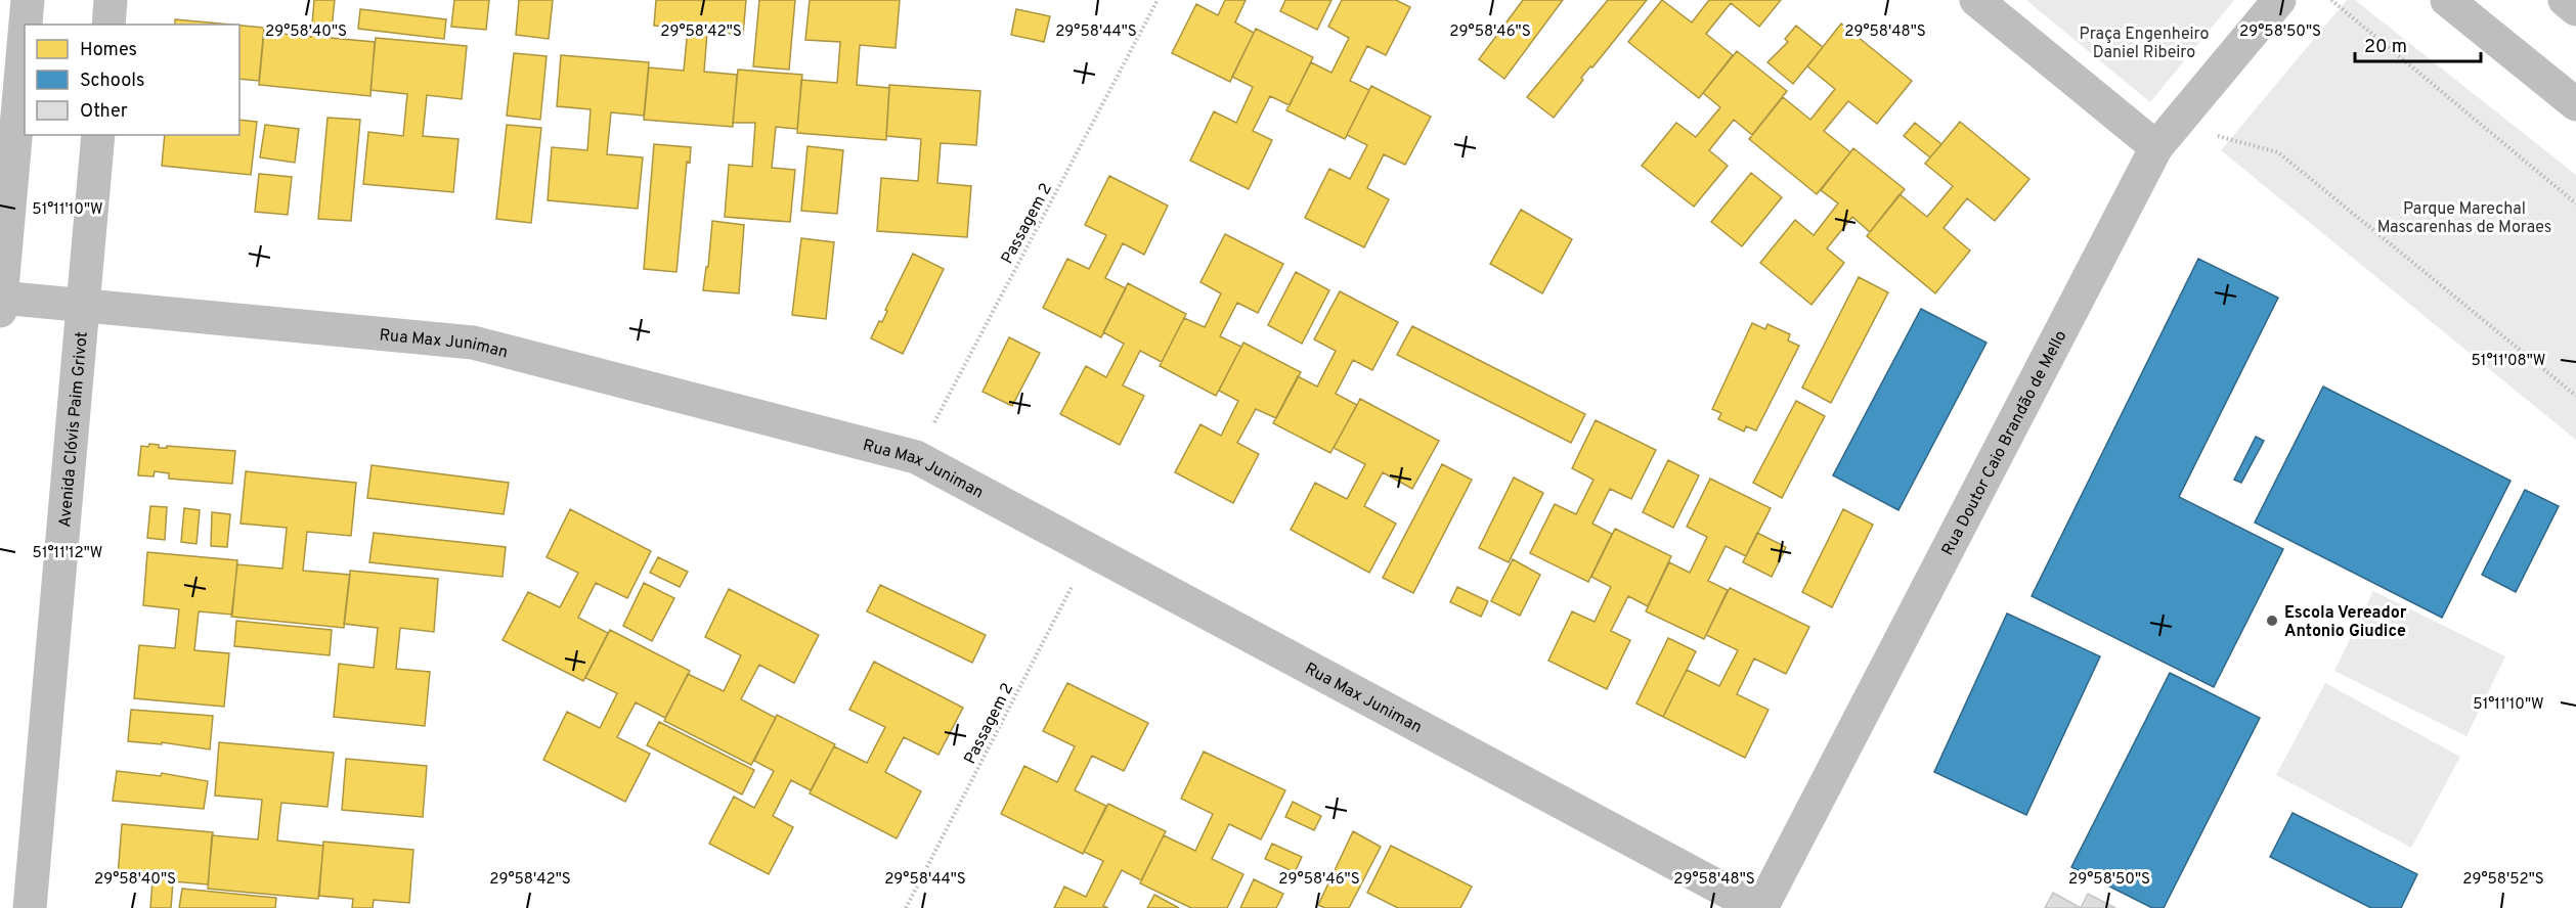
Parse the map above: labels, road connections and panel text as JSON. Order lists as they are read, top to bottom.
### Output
{
  "streets": {
    "street": ["Rua Max Juniman", "Avenida Clóvis Paim Grivot", "Rua Doutor Caio Brandão de Mello"],
    "path": ["Passagem 2"]
  },
  "crossings": [
    ["Passagem 2", "Rua Max Juniman"],
    ["Rua Max Juniman", "Avenida Clóvis Paim Grivot"],
    ["Rua Max Juniman", "Rua Doutor Caio Brandão de Mello"]
  ],
  "parks": ["Praça Engenheiro Daniel Ribeiro", "Parque Marechal Mascarenhas de Moraes"],
  "places": ["Escola Vereador Antonio Giudice"],
  "legend": ["Homes", "Schools", "Other"],
  "scale_bar": "20 m",
  "coordinates": [
    "29°58'40\"S",
    "29°58'42\"S",
    "29°58'44\"S",
    "29°58'46\"S",
    "29°58'48\"S",
    "29°58'50\"S",
    "51°11'10\"W",
    "51°11'08\"W",
    "51°11'12\"W",
    "29°58'52\"S"
  ]
}
